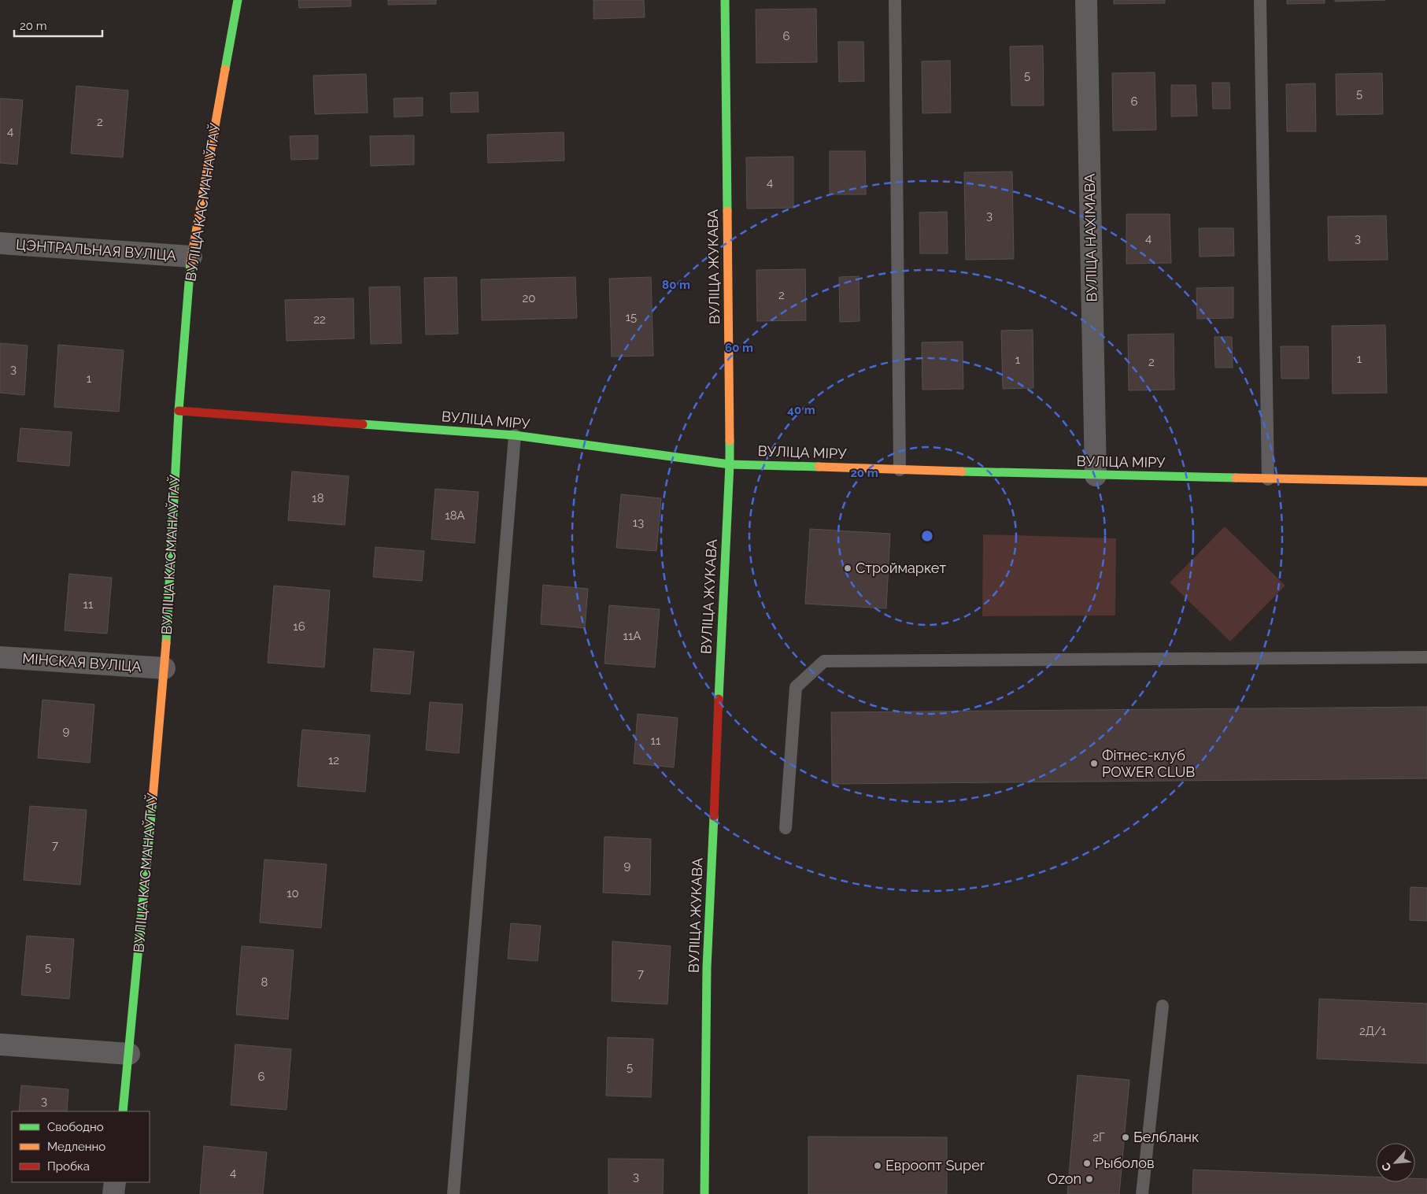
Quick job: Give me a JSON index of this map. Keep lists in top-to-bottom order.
{
  "streets": {
    "street": [
      "ВУЛІЦА КАСМАНАЎТАЎ",
      "ВУЛІЦА НАХІМАВА",
      "ЦЭНТРАЛЬНАЯ ВУЛІЦА",
      "ВУЛІЦА ЖУКАВА",
      "ВУЛІЦА МІРУ",
      "МІНСКАЯ ВУЛІЦА"
    ]
  },
  "crossings": [
    ["ВУЛІЦА КАСМАНАЎТАЎ", "ЦЭНТРАЛЬНАЯ ВУЛІЦА"],
    ["ВУЛІЦА КАСМАНАЎТАЎ", "ВУЛІЦА МІРУ"],
    ["ВУЛІЦА КАСМАНАЎТАЎ", "МІНСКАЯ ВУЛІЦА"],
    ["ВУЛІЦА НАХІМАВА", "ВУЛІЦА МІРУ"],
    ["ВУЛІЦА ЖУКАВА", "ВУЛІЦА МІРУ"]
  ],
  "places": [
    "Строймаркет",
    "Фітнес-клуб POWER CLUB",
    "Белбланк",
    "Рыболов",
    "Евроопт Super",
    "Ozon"
  ],
  "house_numbers": [
    "6",
    "5",
    "5",
    "6",
    "2",
    "4",
    "4",
    "3",
    "4",
    "3",
    "2",
    "20",
    "15",
    "22",
    "1",
    "1",
    "2",
    "3",
    "1",
    "18",
    "18А",
    "13",
    "11",
    "16",
    "11А",
    "9",
    "11",
    "12",
    "7",
    "9",
    "10",
    "5",
    "7",
    "8",
    "2Д/1",
    "5",
    "6",
    "3",
    "2Г",
    "4",
    "3"
  ],
  "legend": ["Свободно", "Медленно", "Пробка"],
  "scale_bar": "20 m",
  "north": "bottom left",
  "rings": [
    "80 m",
    "60 m",
    "40 m",
    "20 m"
  ]
}
